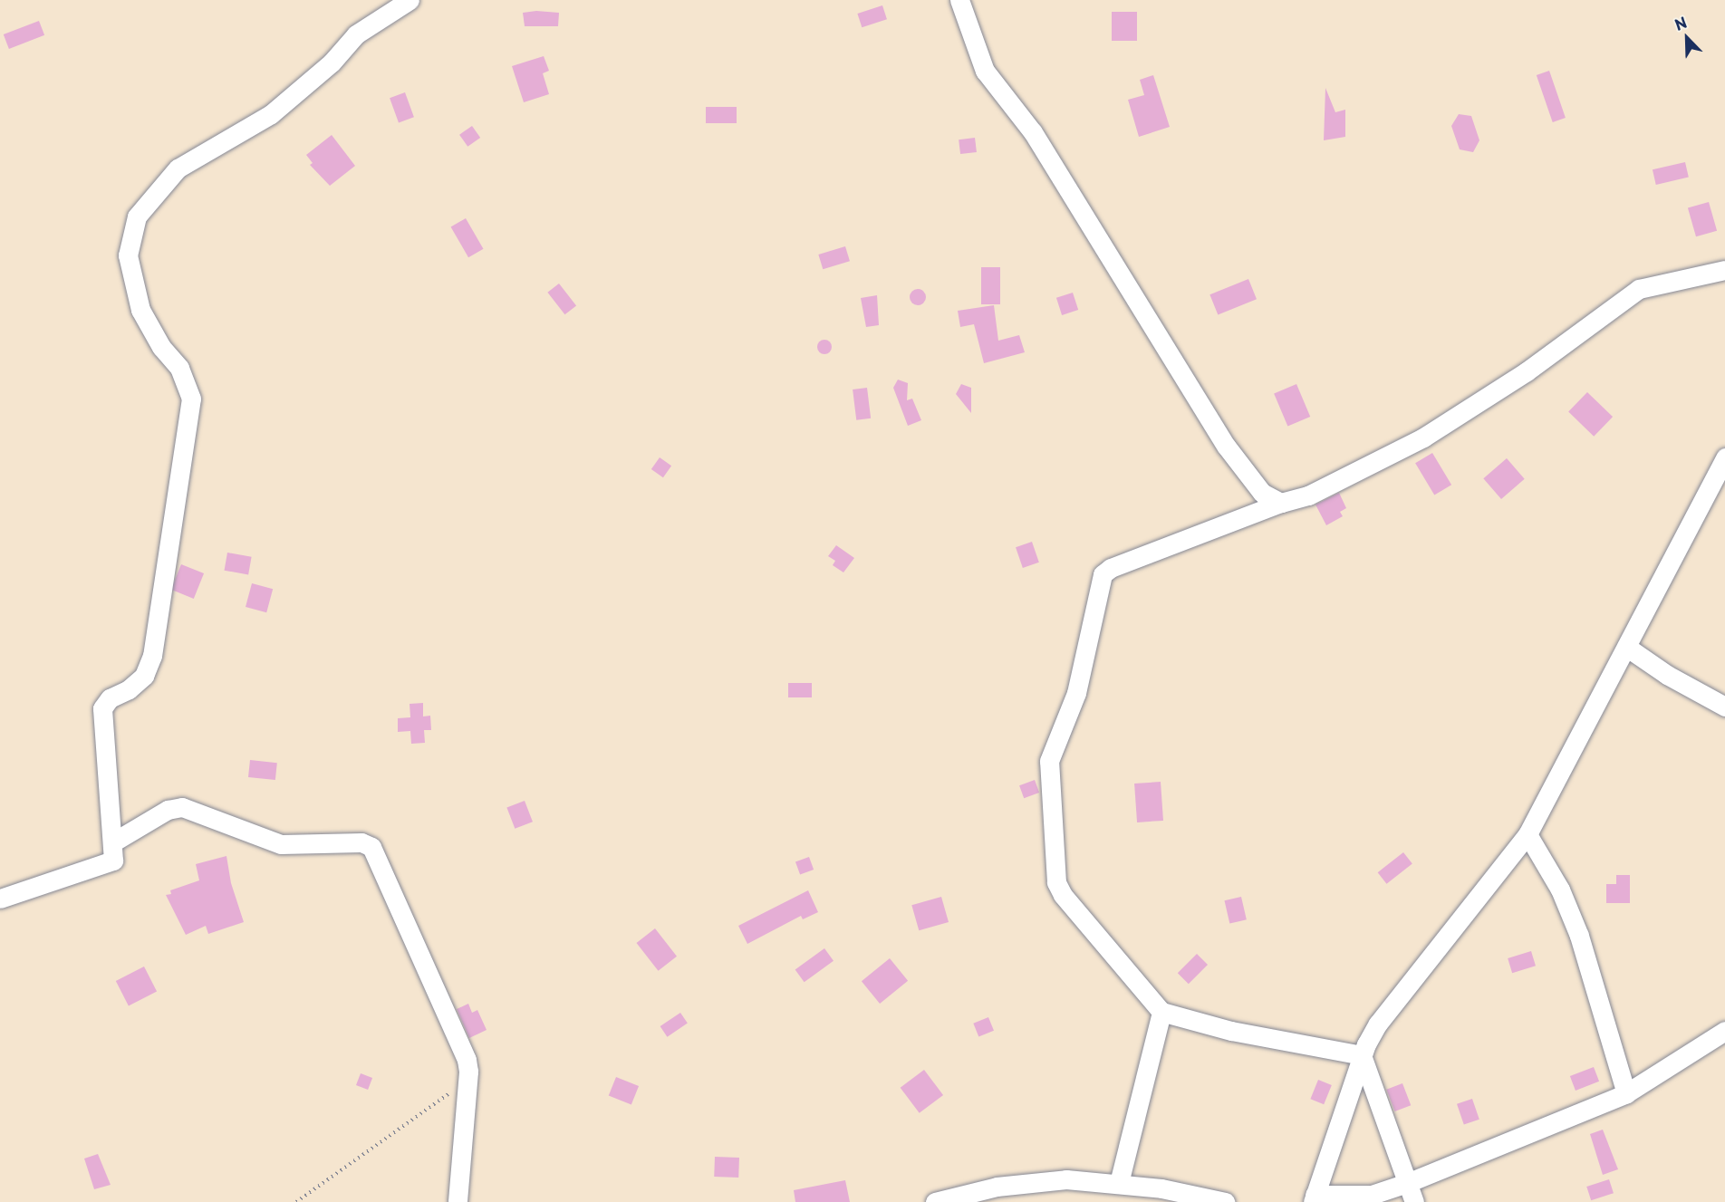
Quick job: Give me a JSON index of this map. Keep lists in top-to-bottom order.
{
  "north": "top left"
}
